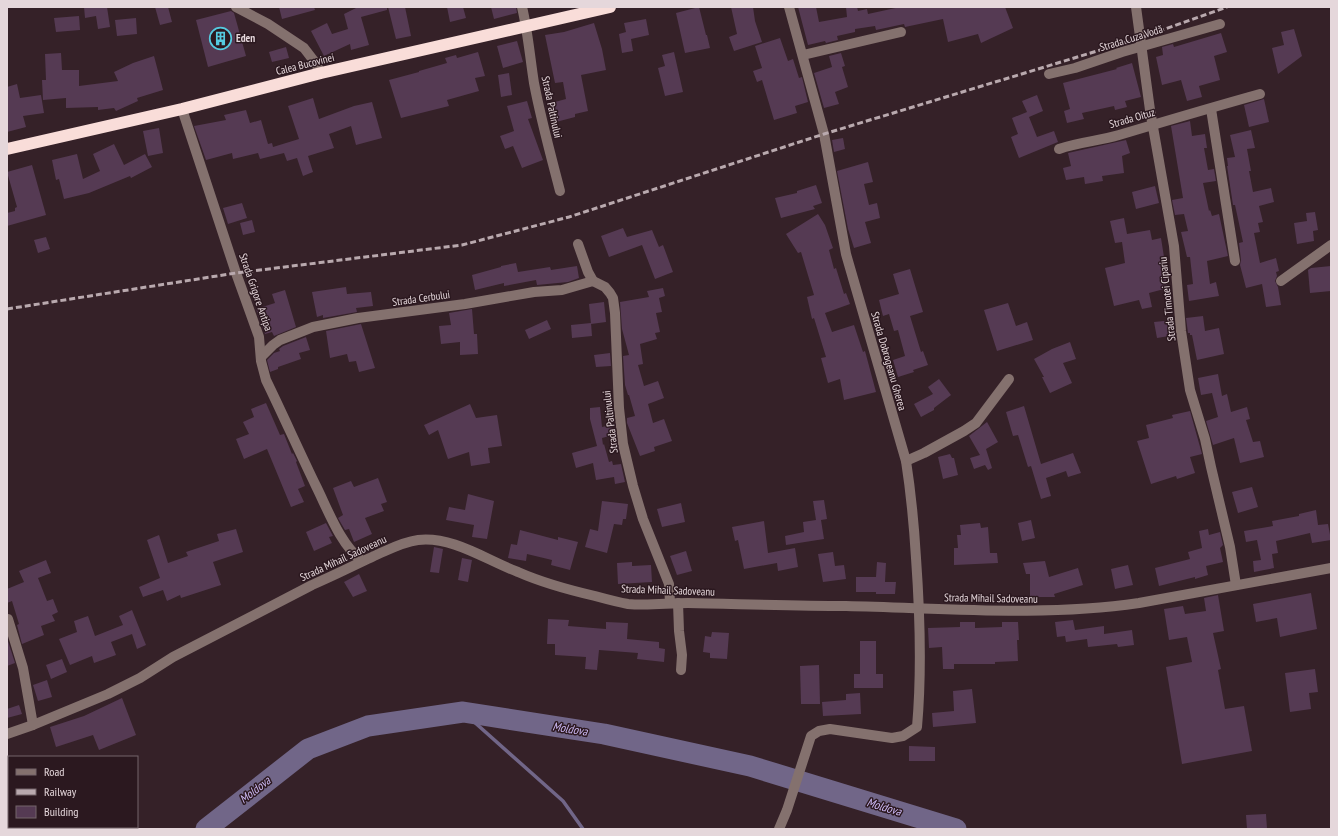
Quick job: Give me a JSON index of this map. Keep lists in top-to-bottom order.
{
  "streets": {
    "highway": ["Calea Bucovinei"],
    "street": [
      "Strada Cuza Vodă",
      "Strada Paltinului",
      "Strada Oituz",
      "Strada Grigore Antipa",
      "Strada Cerbului",
      "Strada Timotei Cipariu",
      "Strada Dobrogeanu Gherea",
      "Strada Mihail Sadoveanu"
    ]
  },
  "crossings": [
    ["Strada Cuza Vodă", "Strada Timotei Cipariu"],
    ["Calea Bucovinei", "Strada Paltinului"],
    ["Calea Bucovinei", "Strada Grigore Antipa"],
    ["Strada Paltinului", "Strada Cerbului"],
    ["Strada Paltinului", "Strada Mihail Sadoveanu"],
    ["Strada Oituz", "Strada Timotei Cipariu"],
    ["Strada Grigore Antipa", "Strada Cerbului"],
    ["Strada Grigore Antipa", "Strada Mihail Sadoveanu"],
    ["Strada Timotei Cipariu", "Strada Mihail Sadoveanu"],
    ["Strada Dobrogeanu Gherea", "Strada Mihail Sadoveanu"]
  ],
  "water": ["Moldova"],
  "places": {
    "building": ["Eden"]
  },
  "legend": ["Road", "Railway", "Building"]
}
